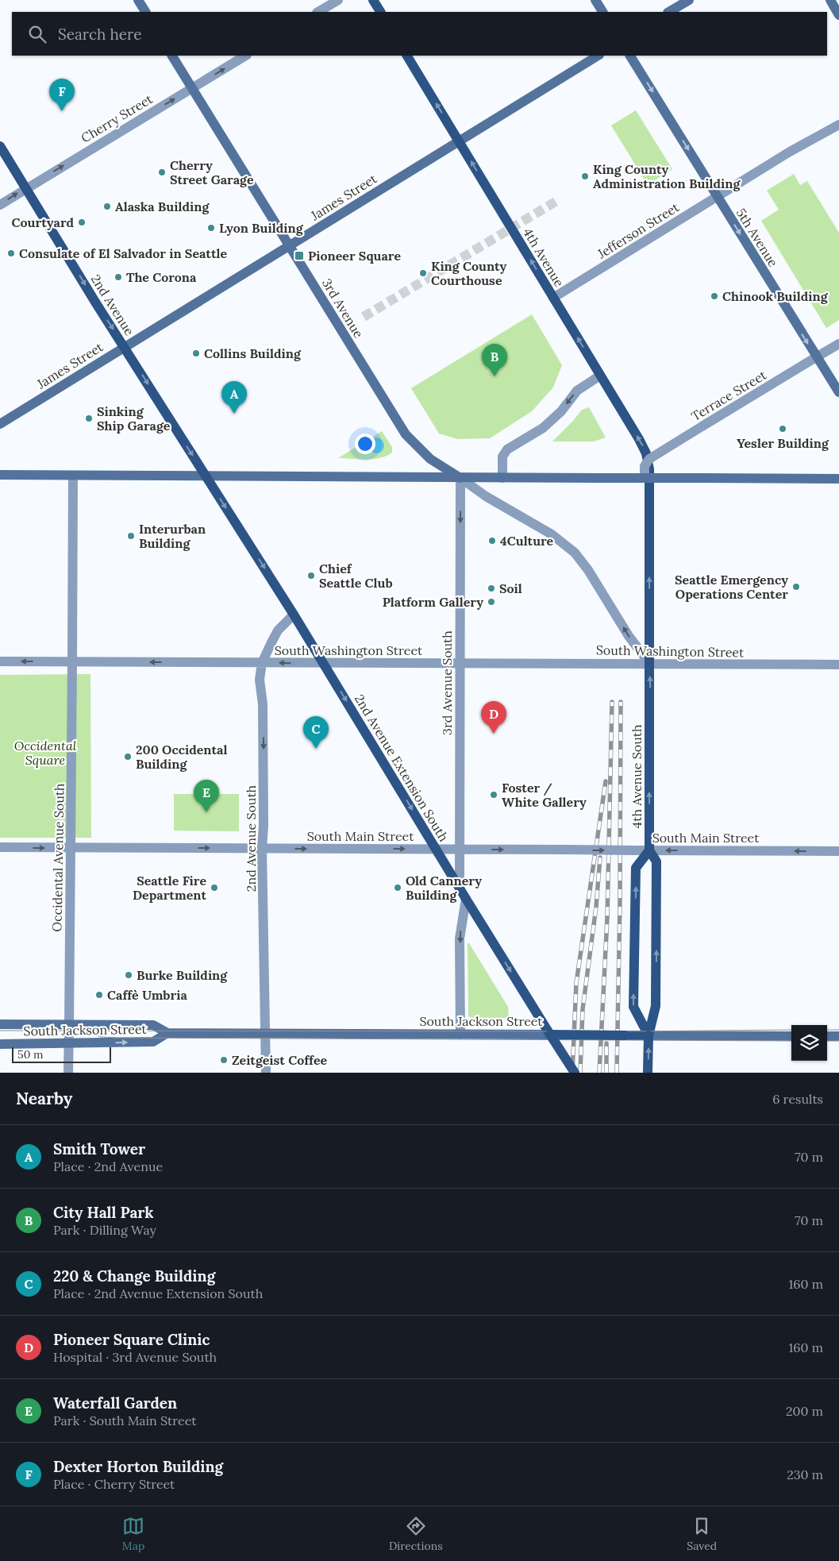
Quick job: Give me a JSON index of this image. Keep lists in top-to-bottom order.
{
  "streets": {
    "main road": [
      "James Street",
      "5th Avenue",
      "4th Avenue",
      "2nd Avenue",
      "3rd Avenue",
      "2nd Avenue Extension South",
      "4th Avenue South",
      "South Jackson Street"
    ],
    "street": [
      "Cherry Street",
      "Jefferson Street",
      "Terrace Street",
      "South Washington Street",
      "3rd Avenue South",
      "South Main Street",
      "2nd Avenue South",
      "Occidental Avenue South"
    ]
  },
  "crossings": [
    ["Cherry Street", "2nd Avenue"],
    ["Cherry Street", "3rd Avenue"],
    ["James Street", "4th Avenue"],
    ["James Street", "2nd Avenue"],
    ["James Street", "3rd Avenue"],
    ["Jefferson Street", "5th Avenue"],
    ["Jefferson Street", "4th Avenue"],
    ["5th Avenue", "Terrace Street"],
    ["4th Avenue", "Terrace Street"],
    ["4th Avenue", "4th Avenue South"],
    ["2nd Avenue", "2nd Avenue Extension South"],
    ["3rd Avenue", "3rd Avenue South"],
    ["Terrace Street", "4th Avenue South"],
    ["South Washington Street", "3rd Avenue South"],
    ["South Washington Street", "2nd Avenue Extension South"],
    ["South Washington Street", "4th Avenue South"],
    ["South Washington Street", "2nd Avenue South"],
    ["South Washington Street", "Occidental Avenue South"],
    ["3rd Avenue South", "2nd Avenue Extension South"],
    ["3rd Avenue South", "South Main Street"],
    ["2nd Avenue Extension South", "South Main Street"],
    ["2nd Avenue Extension South", "2nd Avenue South"],
    ["2nd Avenue Extension South", "South Jackson Street"],
    ["4th Avenue South", "South Main Street"],
    ["4th Avenue South", "South Jackson Street"],
    ["South Main Street", "2nd Avenue South"],
    ["South Main Street", "Occidental Avenue South"],
    ["2nd Avenue South", "South Jackson Street"],
    ["Occidental Avenue South", "South Jackson Street"]
  ],
  "one_way": [
    "Cherry Street",
    "5th Avenue",
    "4th Avenue",
    "2nd Avenue",
    "South Washington Street",
    "3rd Avenue South",
    "2nd Avenue Extension South",
    "2nd Avenue South"
  ],
  "parks": ["Occidental Square"],
  "places": {
    "other": [
      "Cherry Street Garage",
      "King County Administration Building",
      "Alaska Building",
      "Courtyard",
      "Lyon Building",
      "Consulate of El Salvador in Seattle",
      "King County Courthouse",
      "The Corona",
      "Chinook Building",
      "Collins Building",
      "Sinking Ship Garage",
      "Yesler Building",
      "Interurban Building",
      "4Culture",
      "Chief Seattle Club",
      "Seattle Emergency Operations Center",
      "Soil",
      "Platform Gallery",
      "200 Occidental Building",
      "Foster / White Gallery",
      "Seattle Fire Department",
      "Old Cannery Building",
      "Burke Building",
      "Caffè Umbria",
      "Zeitgeist Coffee"
    ],
    "transit": ["Pioneer Square"]
  },
  "scale_bar": "50 m",
  "page": {
    "search": "Search here",
    "pins": [
      "F",
      "B",
      "A",
      "D",
      "C",
      "E"
    ],
    "scale": "50 m",
    "heading": ["Nearby", "6 results"],
    "list": [
      {
        "mark": "A",
        "name": "Smith Tower",
        "note": "Place · 2nd Avenue",
        "value": "70 m"
      },
      {
        "mark": "B",
        "name": "City Hall Park",
        "note": "Park · Dilling Way",
        "value": "70 m"
      },
      {
        "mark": "C",
        "name": "220 & Change Building",
        "note": "Place · 2nd Avenue Extension South",
        "value": "160 m"
      },
      {
        "mark": "D",
        "name": "Pioneer Square Clinic",
        "note": "Hospital · 3rd Avenue South",
        "value": "160 m"
      },
      {
        "mark": "E",
        "name": "Waterfall Garden",
        "note": "Park · South Main Street",
        "value": "200 m"
      },
      {
        "mark": "F",
        "name": "Dexter Horton Building",
        "note": "Place · Cherry Street",
        "value": "230 m"
      }
    ],
    "nav": ["Map", "Directions", "Saved"]
  }
}
